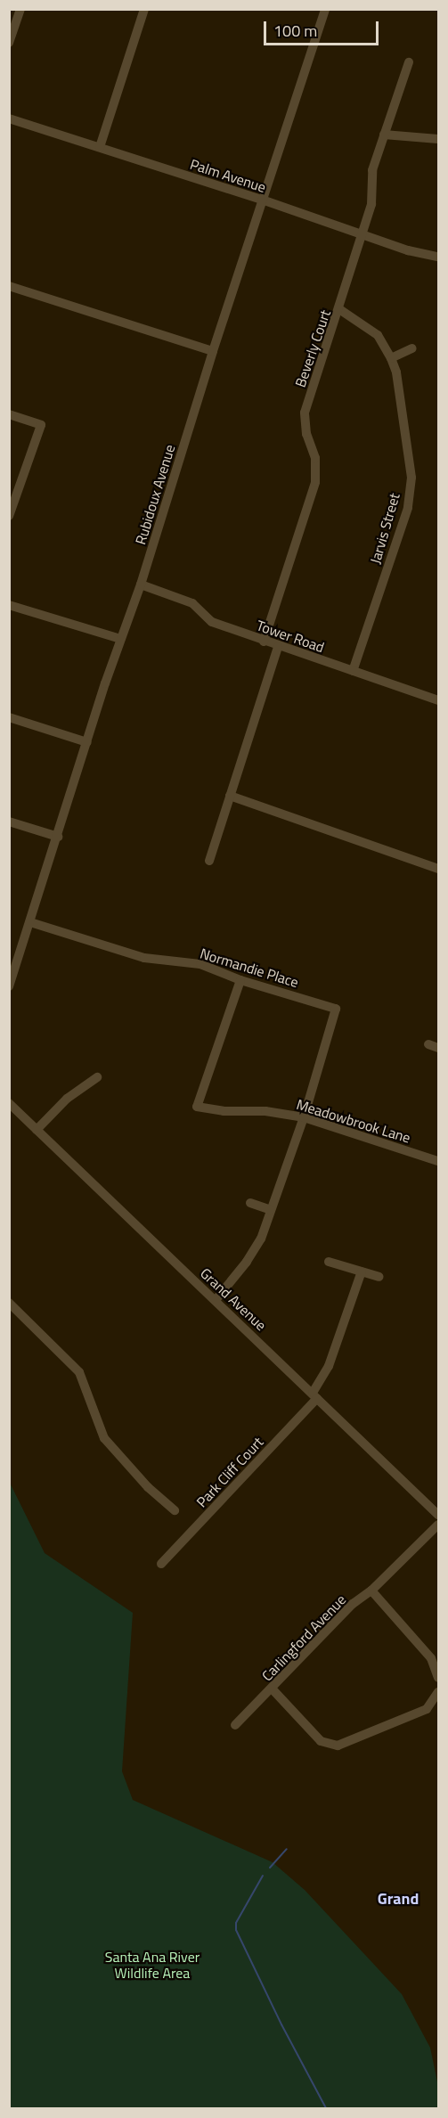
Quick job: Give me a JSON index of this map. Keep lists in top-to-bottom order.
{
  "streets": {
    "street": [
      "Palm Avenue",
      "Beverly Court",
      "Rubidoux Avenue",
      "Jarvis Street",
      "Tower Road",
      "Normandie Place",
      "Meadowbrook Lane",
      "Grand Avenue",
      "Park Cliff Court",
      "Carlingford Avenue"
    ]
  },
  "crossings": [
    ["Palm Avenue", "Beverly Court"],
    ["Palm Avenue", "Rubidoux Avenue"],
    ["Beverly Court", "Jarvis Street"],
    ["Beverly Court", "Tower Road"],
    ["Rubidoux Avenue", "Tower Road"],
    ["Rubidoux Avenue", "Normandie Place"],
    ["Jarvis Street", "Tower Road"],
    ["Normandie Place", "Meadowbrook Lane"],
    ["Grand Avenue", "Park Cliff Court"]
  ],
  "districts": ["Grand"],
  "parks": ["Santa Ana River Wildlife Area"],
  "scale_bar": "100 m"
}
